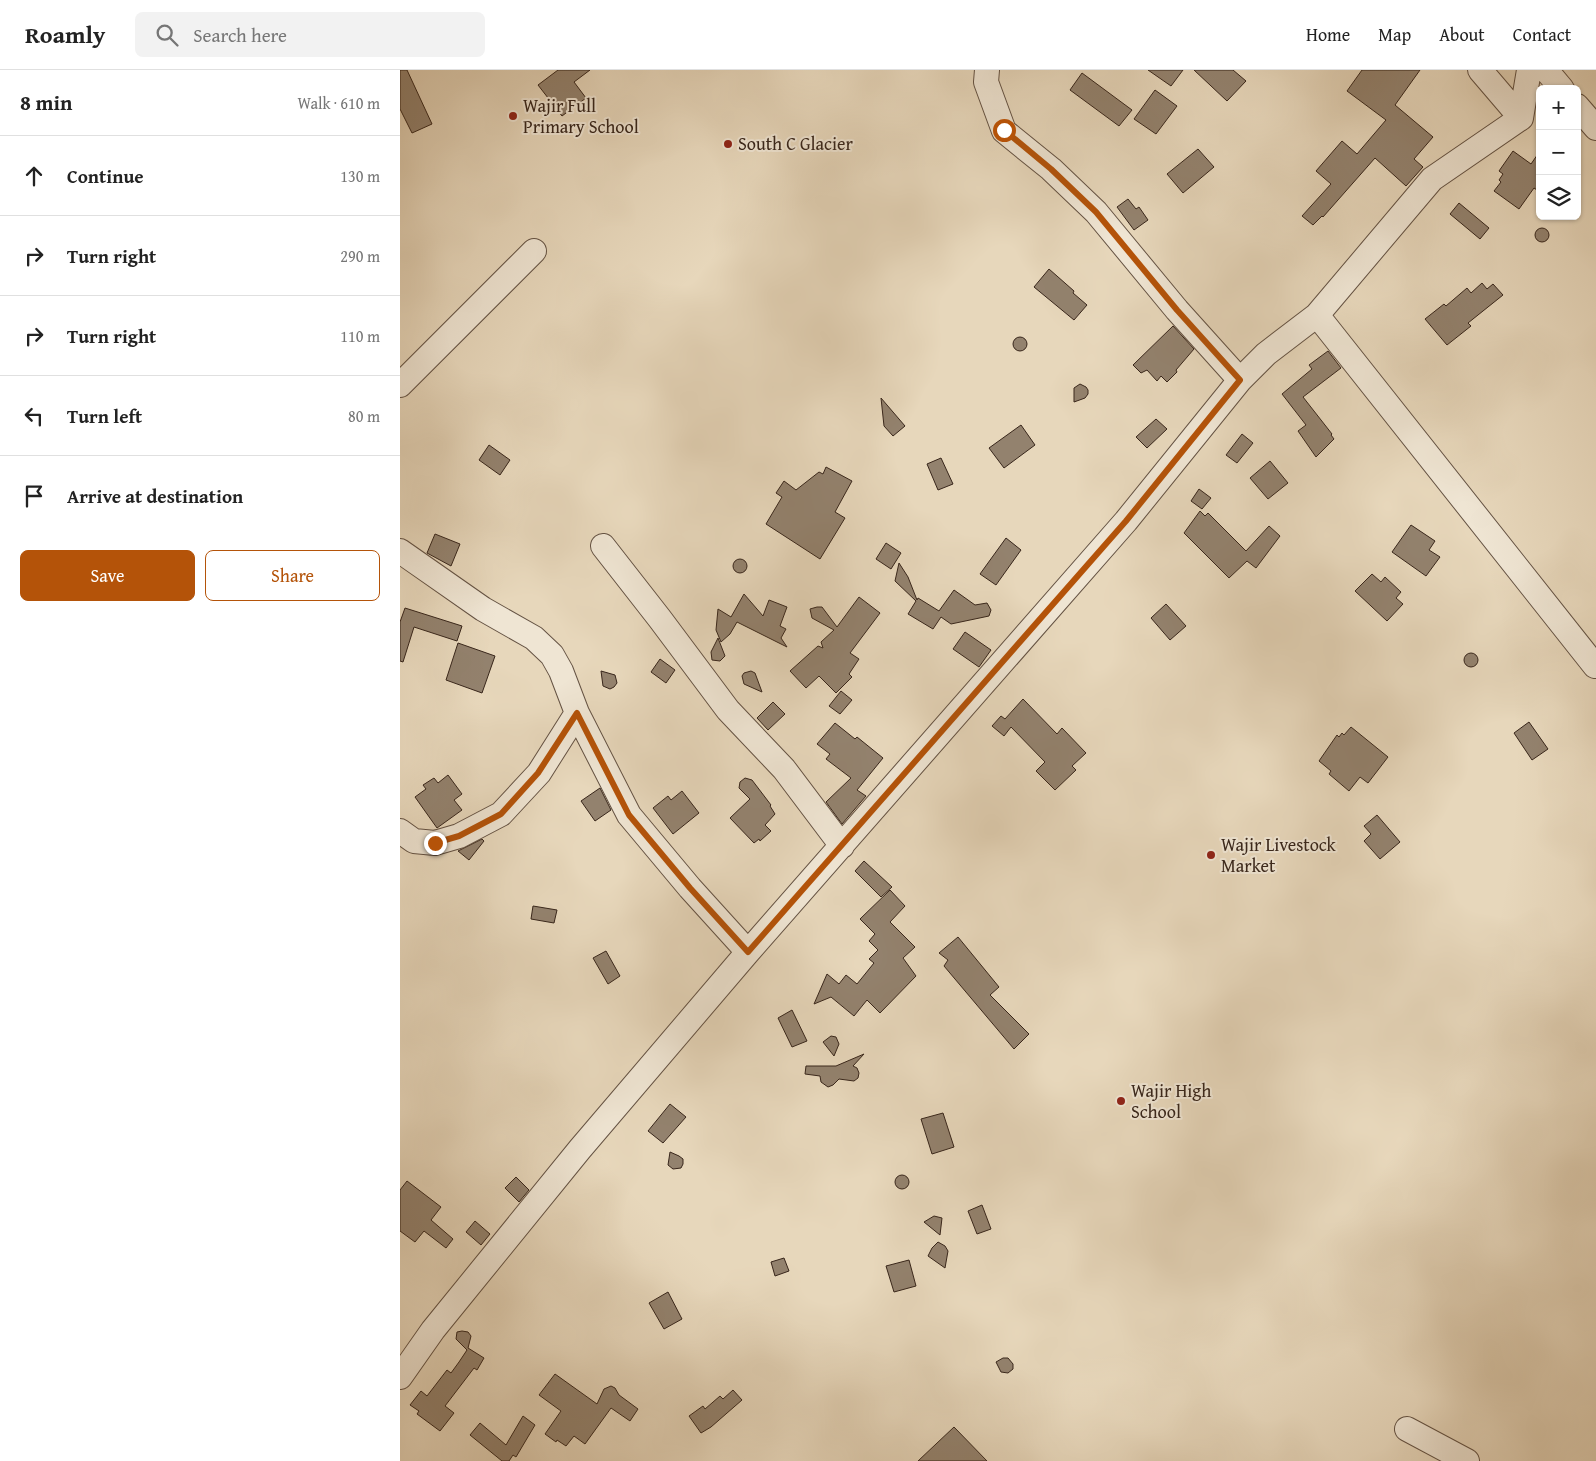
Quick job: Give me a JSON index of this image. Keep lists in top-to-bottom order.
{
  "places": [
    "Wajir Full Primary School",
    "South C Glacier",
    "Wajir Livestock Market",
    "Wajir High School"
  ],
  "page": {
    "header": "Roamly",
    "search": "Search here",
    "nav": [
      "Home",
      "Map",
      "About",
      "Contact"
    ],
    "heading": ["8 min", "Walk · 610 m"],
    "map_buttons": ["+", "−"],
    "list": [
      ["Continue", "130 m"],
      ["Turn right", "290 m"],
      ["Turn right", "110 m"],
      ["Turn left", "80 m"],
      "Arrive at destination"
    ],
    "buttons": ["Save", "Share"]
  }
}
